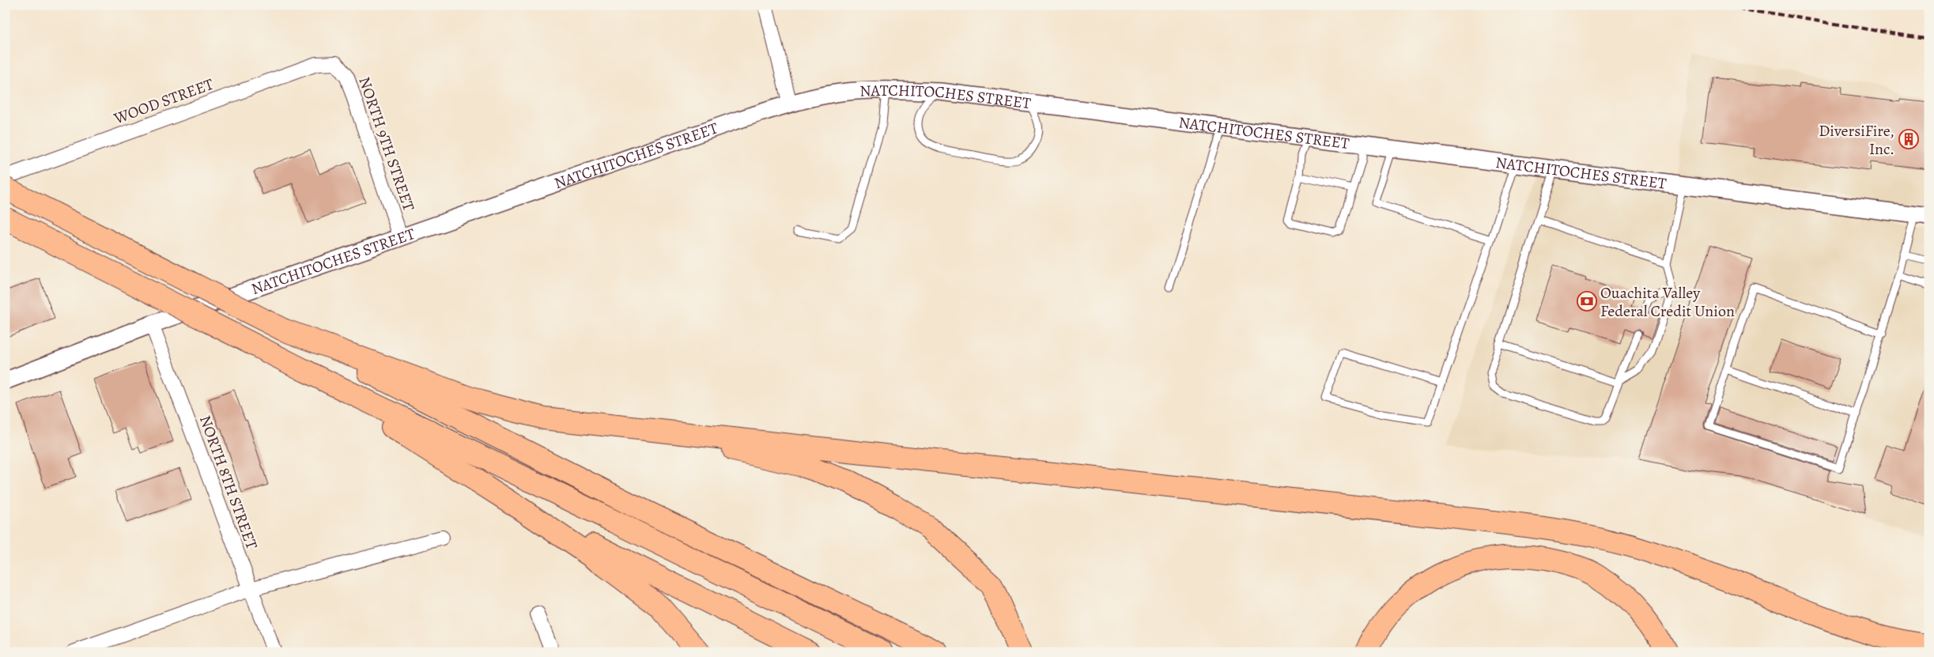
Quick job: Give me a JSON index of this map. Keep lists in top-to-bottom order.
{
  "streets": {
    "street": [
      "NATCHITOCHES STREET",
      "WOOD STREET",
      "NORTH 9TH STREET",
      "NORTH 8TH STREET"
    ]
  },
  "crossings": [
    ["NATCHITOCHES STREET", "NORTH 9TH STREET"],
    ["NATCHITOCHES STREET", "NORTH 8TH STREET"],
    ["WOOD STREET", "NORTH 9TH STREET"]
  ],
  "places": {
    "building": ["DiversiFire, Inc."],
    "bank": ["Ouachita Valley Federal Credit Union"]
  }
}
